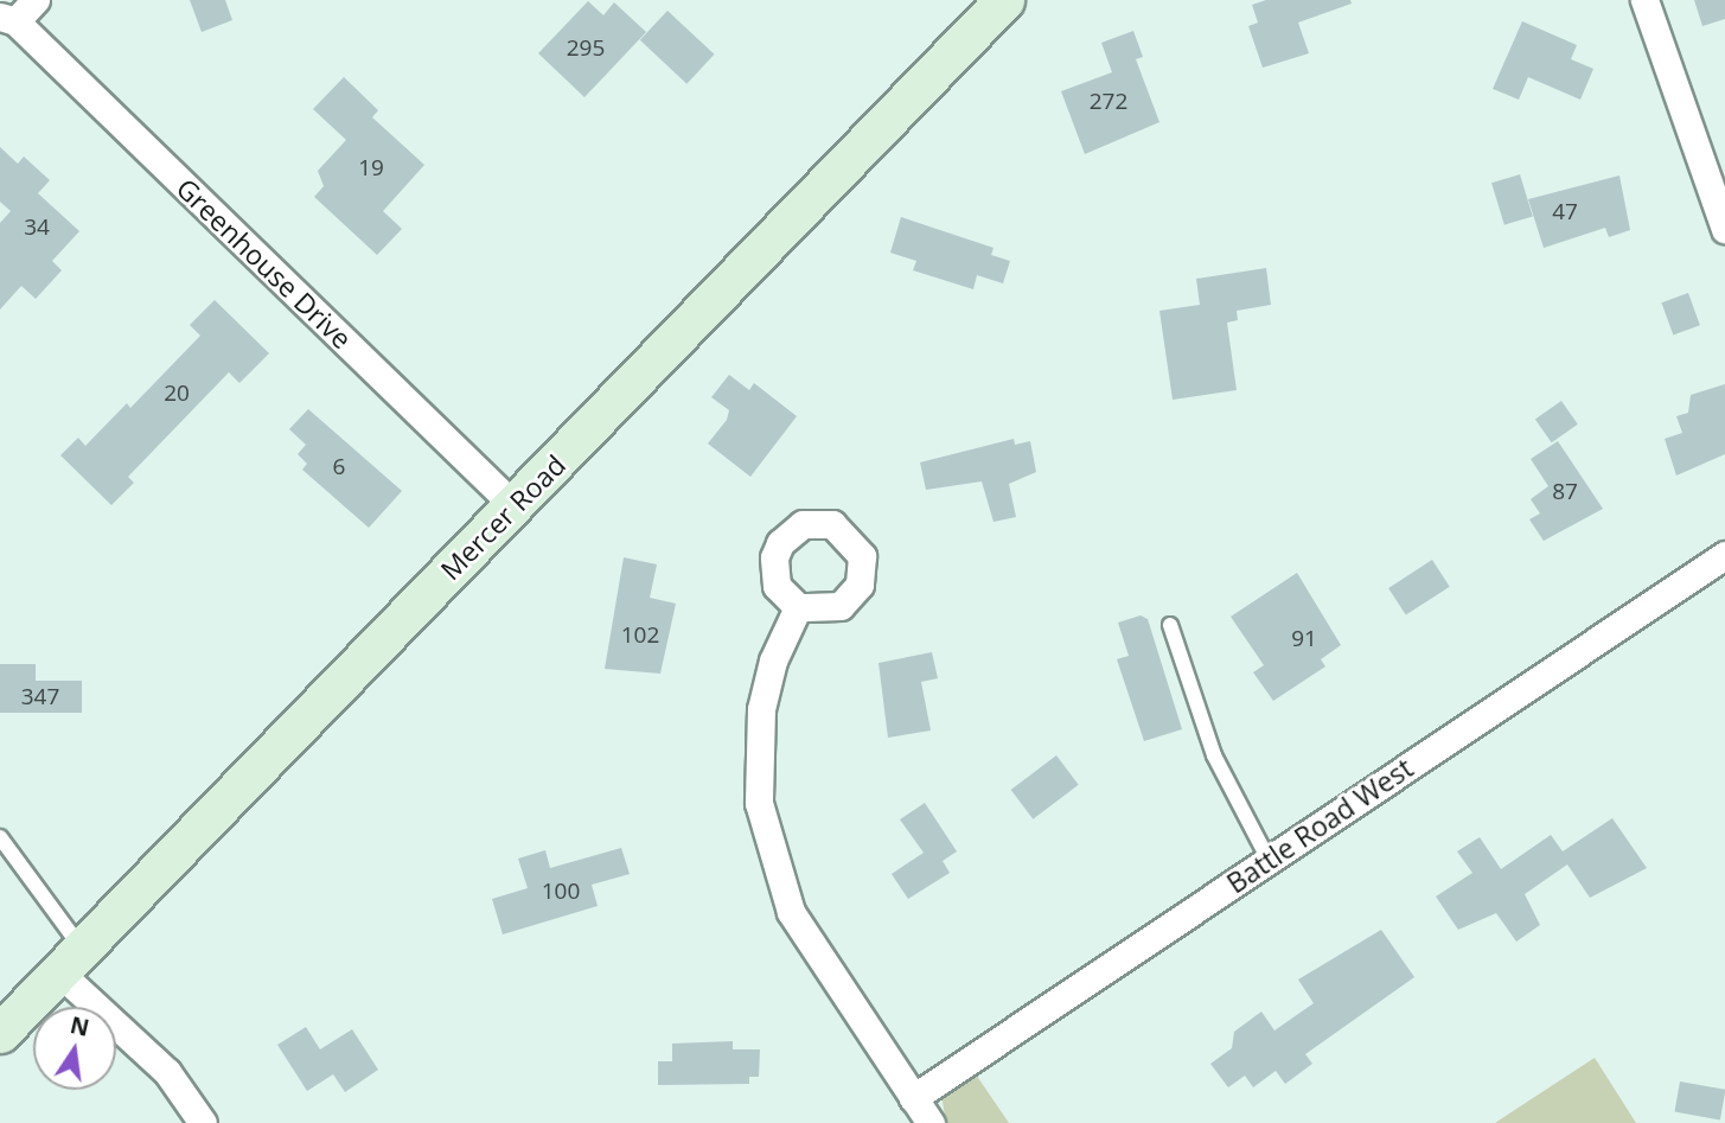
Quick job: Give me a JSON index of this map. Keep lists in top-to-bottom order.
{
  "streets": {
    "main road": ["Mercer Road"],
    "street": ["Greenhouse Drive", "Battle Road West"]
  },
  "crossings": [
    ["Greenhouse Drive", "Mercer Road"]
  ],
  "house_numbers": [
    "295",
    "272",
    "19",
    "47",
    "34",
    "20",
    "6",
    "87",
    "102",
    "91",
    "347",
    "100"
  ],
  "north": "top"
}
